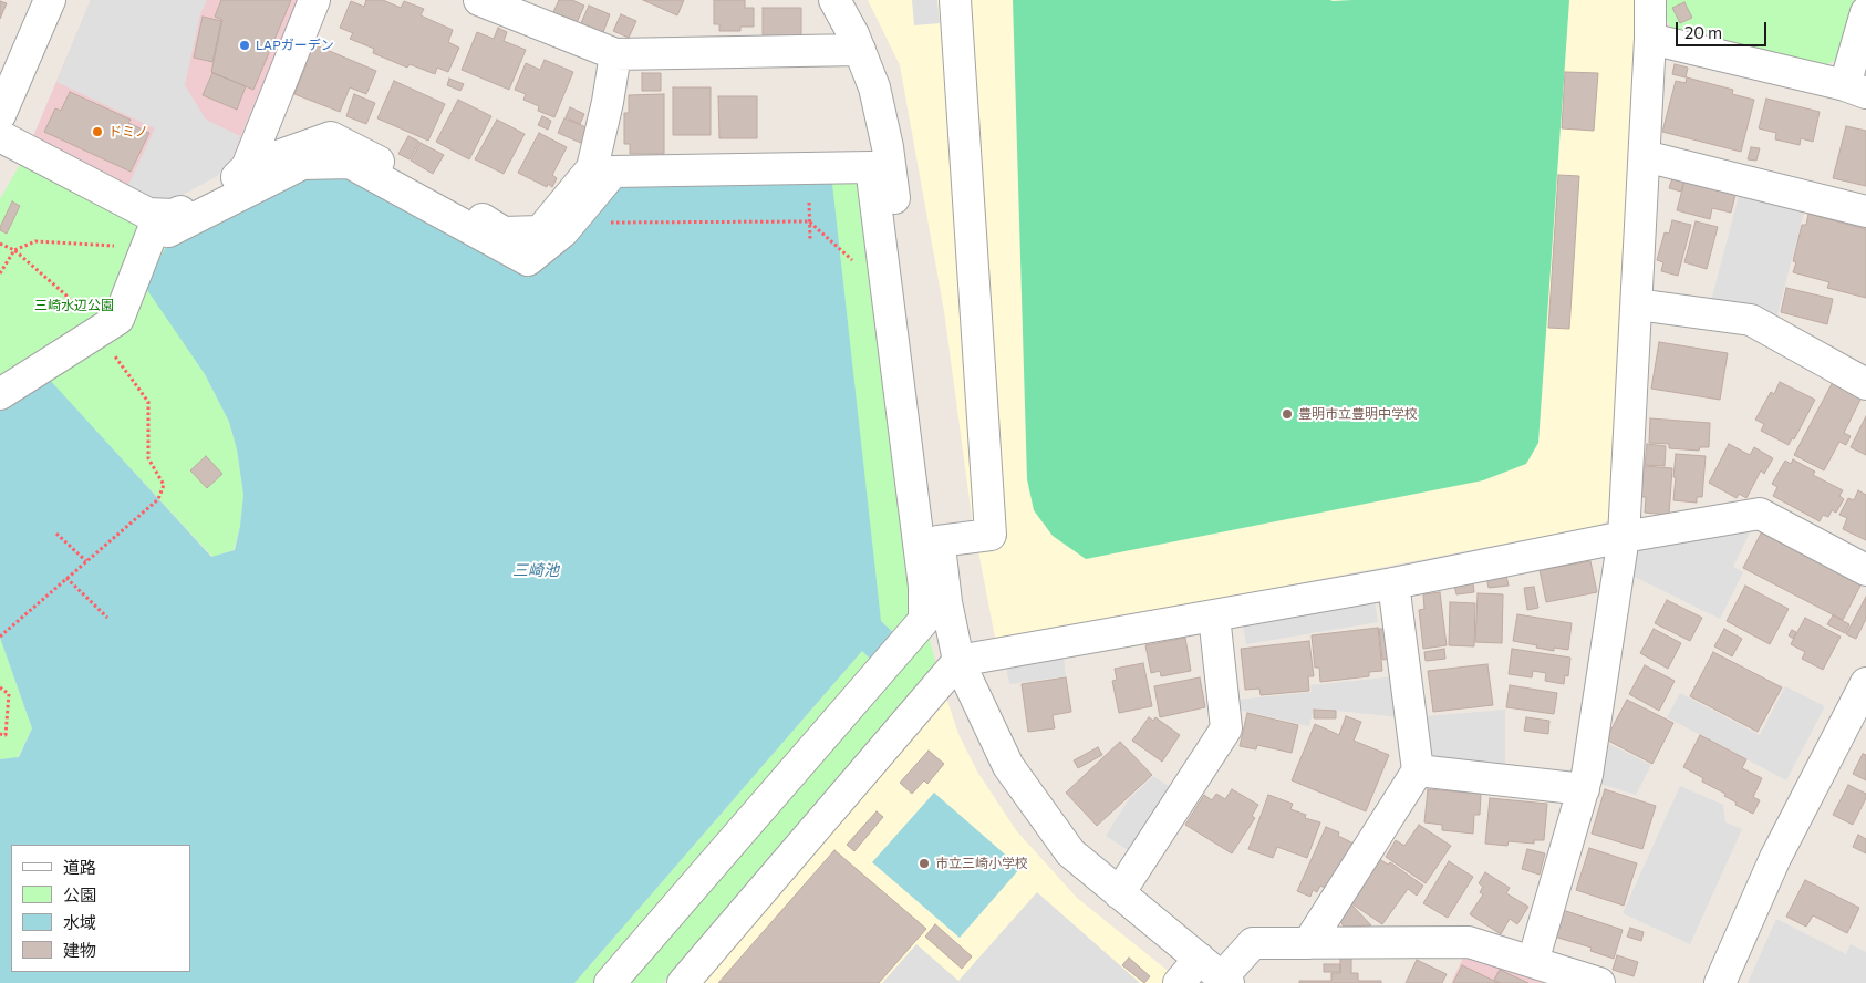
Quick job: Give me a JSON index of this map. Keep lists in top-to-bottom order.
{
  "water": ["三崎池"],
  "parks": ["三崎水辺公園"],
  "places": [
    "LAPガーデン",
    "ドミノ",
    "豊明市立豊明中学校",
    "市立三崎小学校"
  ],
  "legend": [
    "道路",
    "公園",
    "水域",
    "建物"
  ],
  "scale_bar": "20 m"
}
